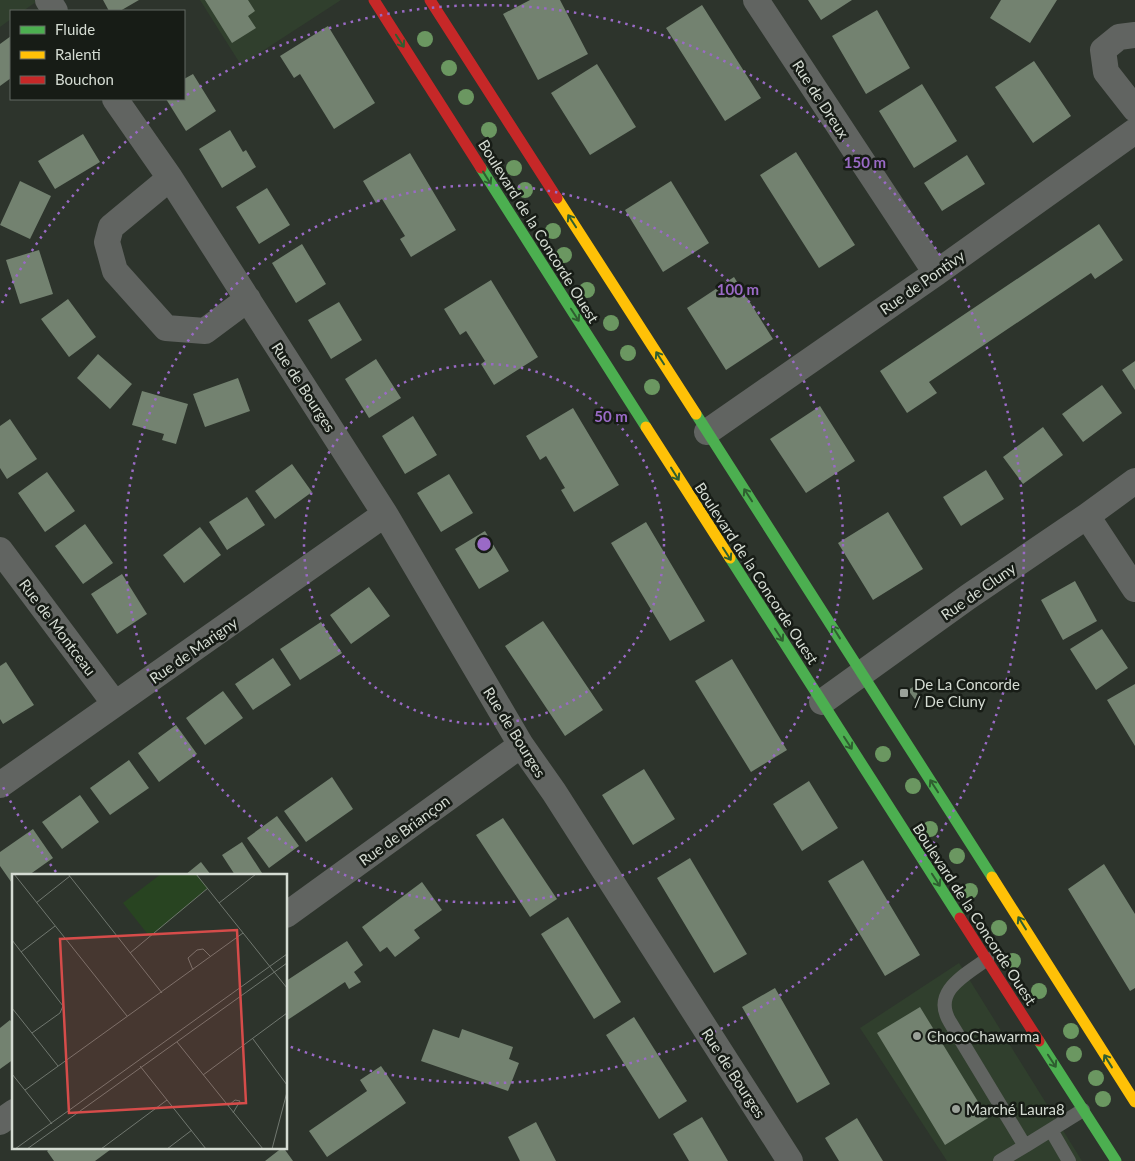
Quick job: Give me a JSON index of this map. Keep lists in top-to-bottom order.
{
  "streets": {
    "street": [
      "Rue de Dreux",
      "Boulevard de la Concorde Ouest",
      "Rue de Pontivy",
      "Rue de Bourges",
      "Rue de Cluny",
      "Rue de Montceau",
      "Rue de Marigny",
      "Rue de Briançon"
    ]
  },
  "crossings": [
    ["Rue de Dreux", "Rue de Pontivy"],
    ["Boulevard de la Concorde Ouest", "Rue de Cluny"],
    ["Rue de Bourges", "Rue de Marigny"],
    ["Rue de Bourges", "Rue de Briançon"],
    ["Rue de Montceau", "Rue de Marigny"]
  ],
  "places": {
    "transit": ["De La Concorde / De Cluny"],
    "other": ["ChocoChawarma", "Marché Laura8"]
  },
  "legend": ["Fluide", "Ralenti", "Bouchon"],
  "rings": ["150 m", "100 m", "50 m"]
}
